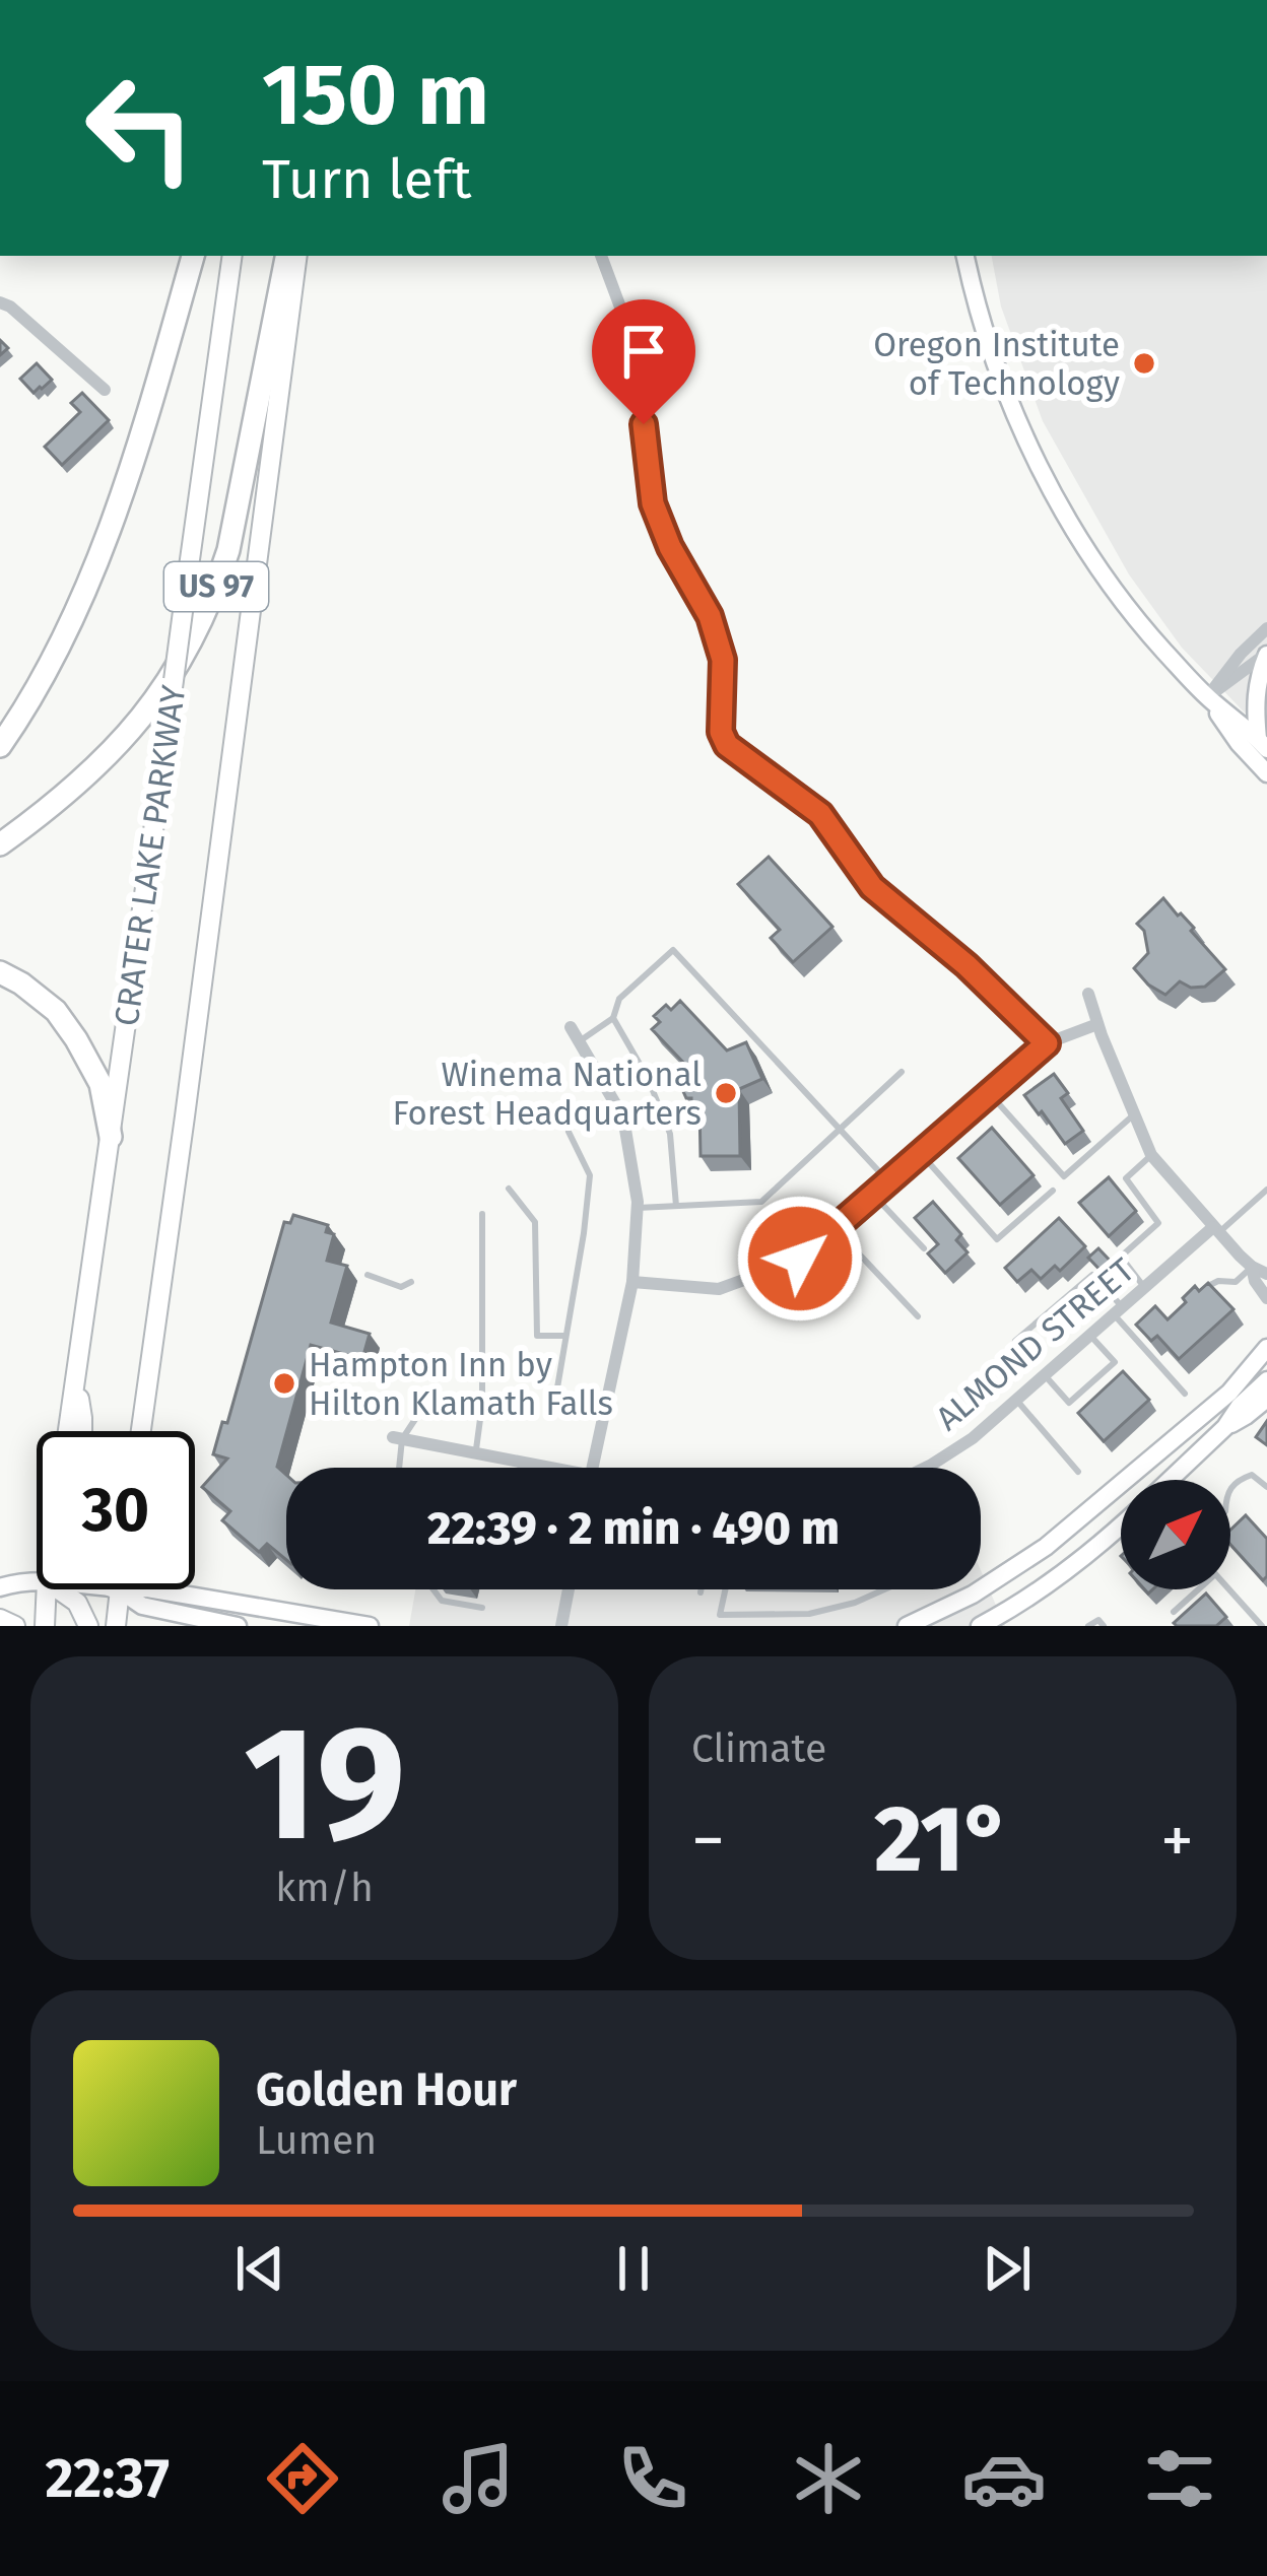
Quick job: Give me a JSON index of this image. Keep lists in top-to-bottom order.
{
  "streets": {
    "highway": ["US 97"],
    "main road": ["CRATER LAKE PARKWAY"],
    "street": ["ALMOND STREET"]
  },
  "places": ["Oregon Institute of Technology", "Winema National Forest Headquarters", "Hampton Inn by Hilton Klamath Falls"],
  "north": "top right",
  "page": {
    "turn": ["150 m", "Turn left"],
    "limit": "30",
    "trip": "22:39 · 2 min · 490 m",
    "tile": [
      ["19", "km/h"],
      "Climate"
    ],
    "heat": ["−", "21°", "+"],
    "song": ["Golden Hour", "Lumen"],
    "tabs": "22:37"
  }
}
